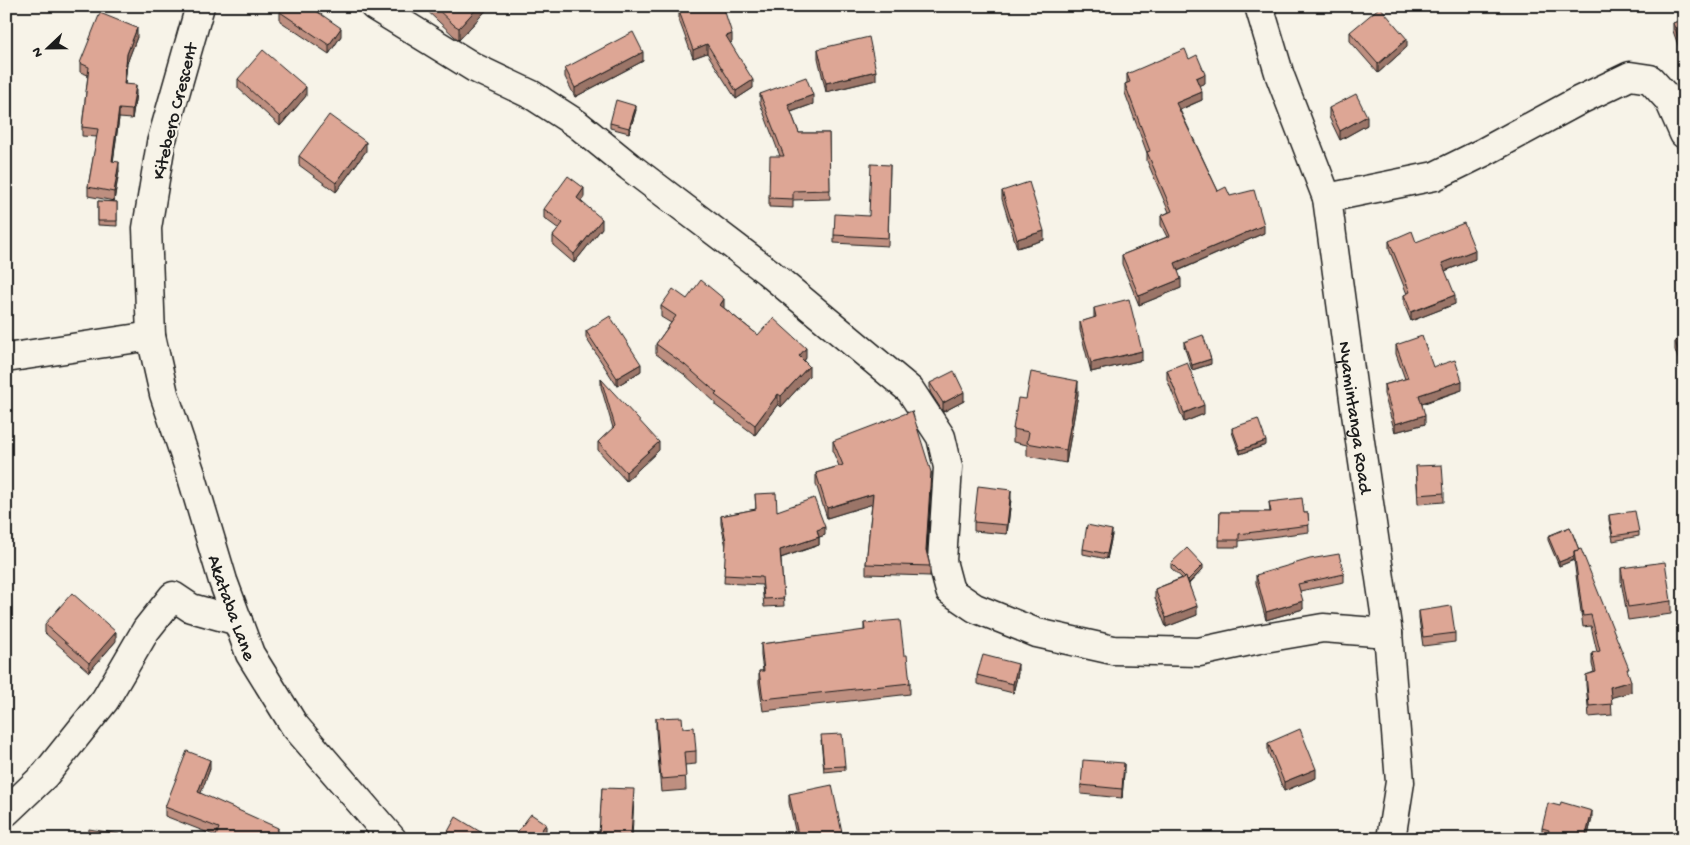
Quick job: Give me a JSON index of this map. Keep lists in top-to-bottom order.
{
  "streets": {
    "street": ["Kitebero Crescent", "Nyamintanga Road", "Akataba Lane"]
  },
  "crossings": [
    ["Kitebero Crescent", "Akataba Lane"]
  ],
  "north": "left"
}
